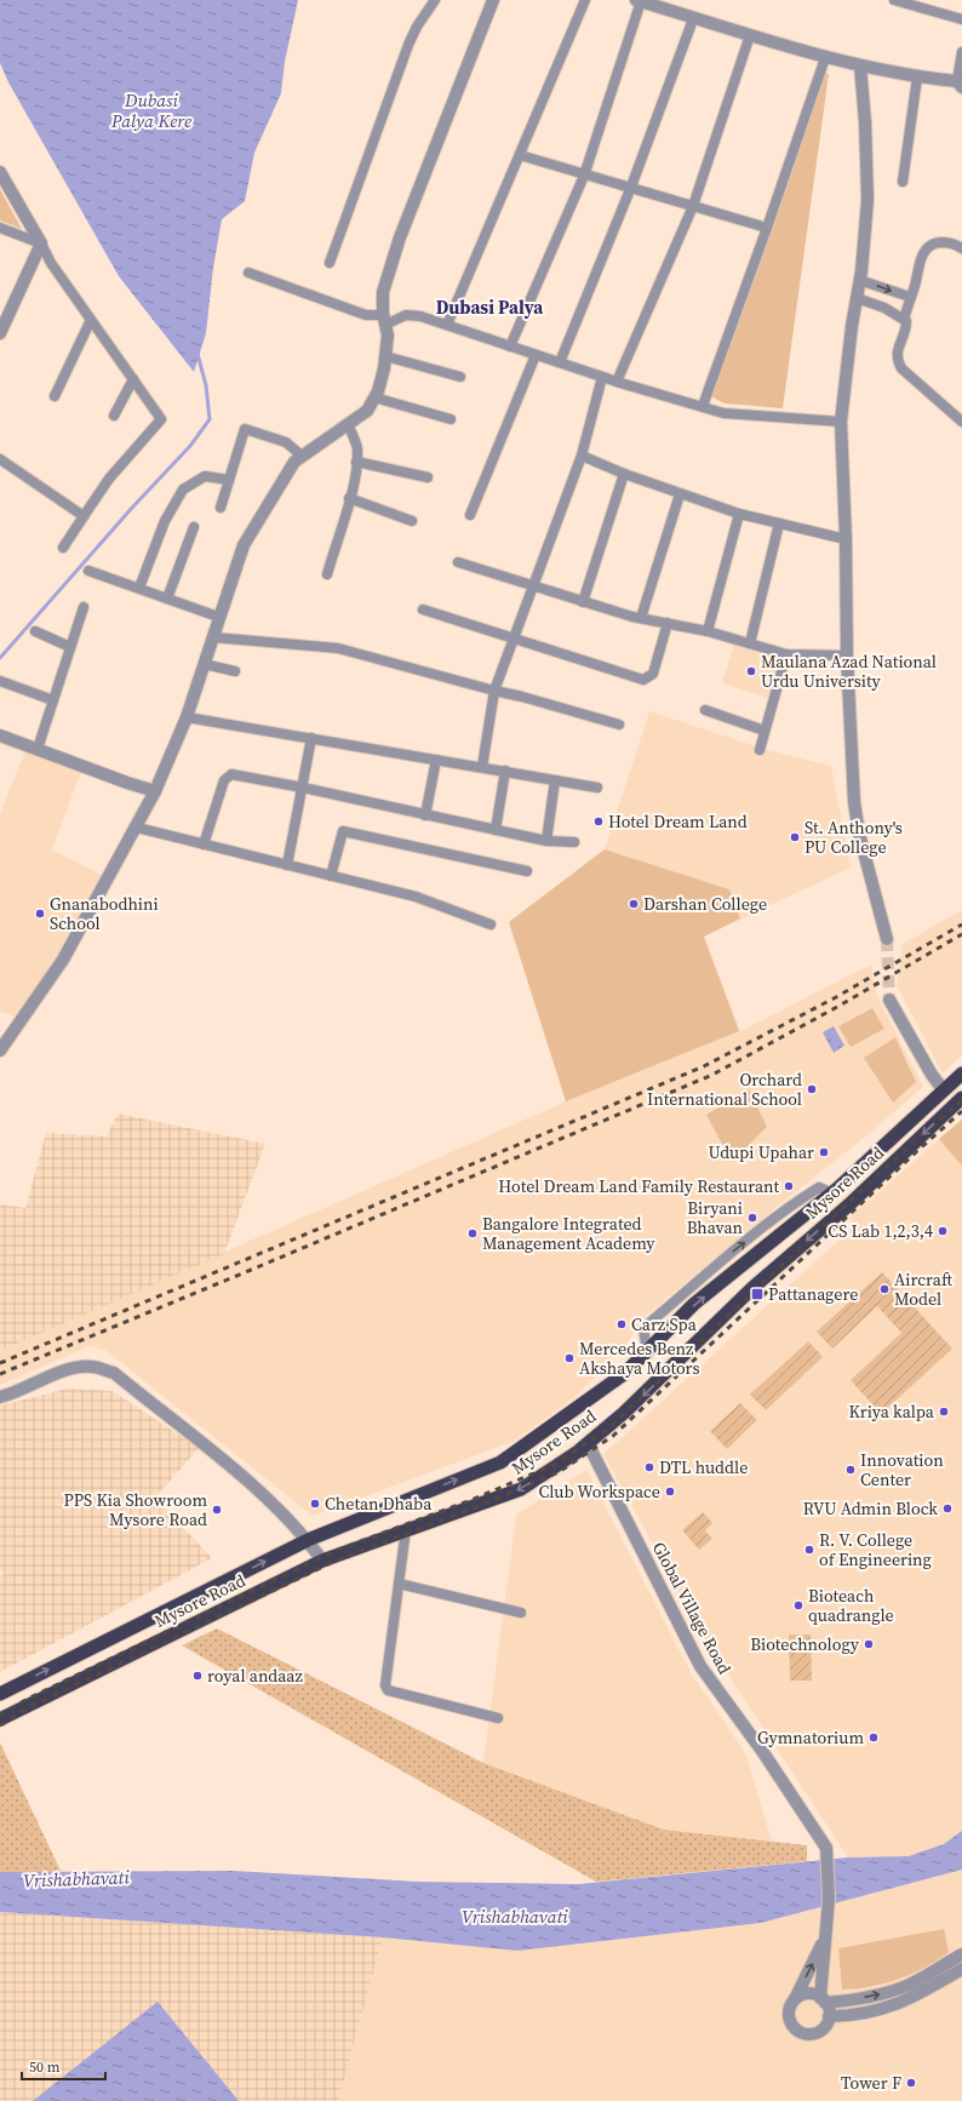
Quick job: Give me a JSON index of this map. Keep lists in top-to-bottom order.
{
  "streets": {
    "highway": ["Mysore Road"],
    "street": ["Global Village Road"]
  },
  "crossings": [
    ["Mysore Road", "Global Village Road"]
  ],
  "districts": ["Dubasi Palya"],
  "water": ["Dubasi Palya Kere", "Vrishabhavati"],
  "places": {
    "other": [
      "Maulana Azad National Urdu University",
      "Hotel Dream Land",
      "St. Anthony's PU College",
      "Darshan College",
      "Gnanabodhini School",
      "Orchard International School",
      "Udupi Upahar",
      "Hotel Dream Land Family Restaurant",
      "Biryani Bhavan",
      "CS Lab 1,2,3,4",
      "Bangalore Integrated Management Academy",
      "Aircraft Model",
      "Carz Spa",
      "Mercedes Benz Akshaya Motors",
      "Kriya kalpa",
      "DTL huddle",
      "Innovation Center",
      "Club Workspace",
      "Chetan Dhaba",
      "RVU Admin Block",
      "PPS Kia Showroom Mysore Road",
      "R. V. College of Engineering",
      "Bioteach quadrangle",
      "Biotechnology",
      "royal andaaz",
      "Gymnatorium",
      "Tower F"
    ],
    "transit": ["Pattanagere"]
  },
  "scale_bar": "50 m"
}
